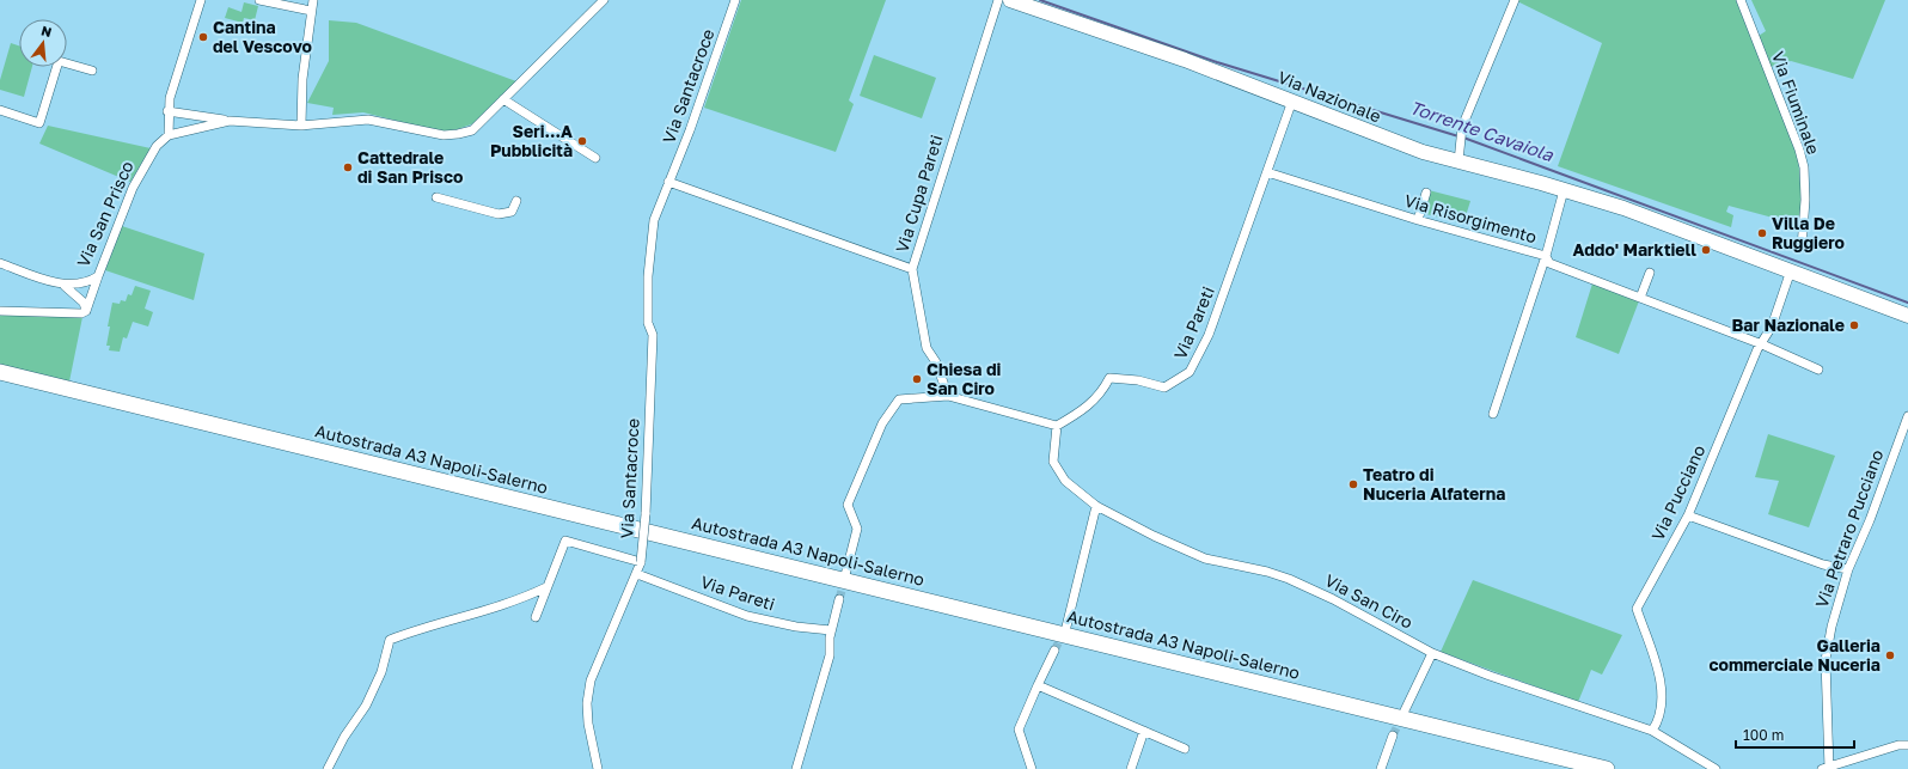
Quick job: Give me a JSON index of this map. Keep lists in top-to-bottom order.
{
  "streets": {
    "highway": ["Autostrada A3 Napoli-Salerno"],
    "main road": ["Via Nazionale"],
    "street": [
      "Via Santacroce",
      "Via Fiuminale",
      "Via Cupa Pareti",
      "Via San Prisco",
      "Via Risorgimento",
      "Via Pareti",
      "Via Pucciano",
      "Via Petraro Pucciano",
      "Via San Ciro"
    ]
  },
  "crossings": [
    ["Via Santacroce", "Via Pareti"],
    ["Via Nazionale", "Via Pareti"],
    ["Via Nazionale", "Via Pucciano"],
    ["Via Risorgimento", "Via Pareti"],
    ["Via Risorgimento", "Via Pucciano"],
    ["Via Pareti", "Via San Ciro"],
    ["Via Pucciano", "Via San Ciro"]
  ],
  "water": ["Torrente Cavaiola"],
  "places": [
    "Cantina del Vescovo",
    "Seri...A Pubblicità",
    "Cattedrale di San Prisco",
    "Villa De Ruggiero",
    "Addo' Marktiell",
    "Bar Nazionale",
    "Chiesa di San Ciro",
    "Teatro di Nuceria Alfaterna",
    "Galleria commerciale Nuceria"
  ],
  "scale_bar": "100 m",
  "north": "top"
}
